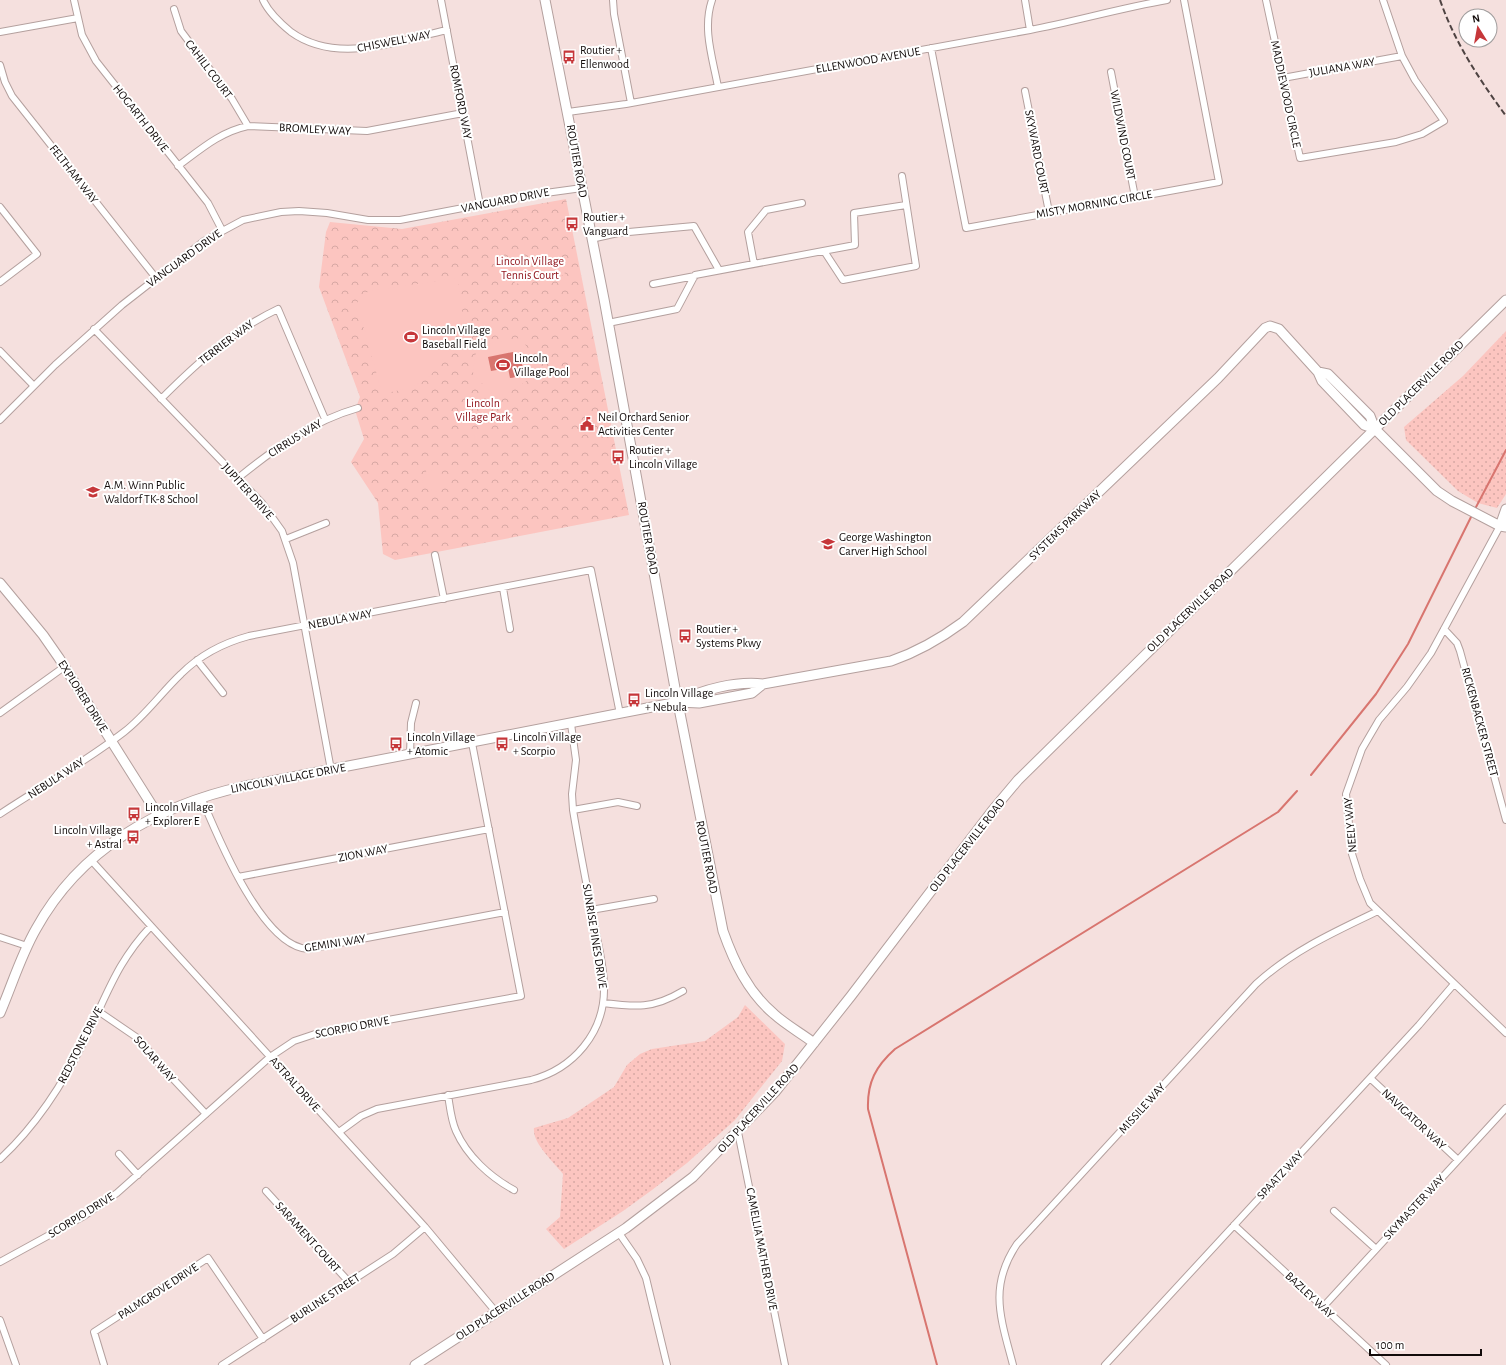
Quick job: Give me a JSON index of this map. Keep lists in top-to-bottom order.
{
  "streets": {
    "street": [
      "CHISWELL WAY",
      "ELLENWOOD AVENUE",
      "JULIANA WAY",
      "CAHILL COURT",
      "MADDIEWOOD CIRCLE",
      "ROMFORD WAY",
      "HOGARTH DRIVE",
      "BROMLEY WAY",
      "WILDWIND COURT",
      "SKYWARD COURT",
      "ROUTIER ROAD",
      "FELTHAM WAY",
      "VANGUARD DRIVE",
      "MISTY MORNING CIRCLE",
      "TERRIER WAY",
      "OLD PLACERVILLE ROAD",
      "CIRRUS WAY",
      "JUPITER DRIVE",
      "SYSTEMS PARKWAY",
      "NEBULA WAY",
      "EXPLORER DRIVE",
      "RICKENBACKER STREET",
      "LINCOLN VILLAGE DRIVE",
      "NEELY WAY",
      "ZION WAY",
      "SUNRISE PINES DRIVE",
      "GEMINI WAY",
      "SCORPIO DRIVE",
      "REDSTONE DRIVE",
      "SOLAR WAY",
      "ASTRAL DRIVE",
      "MISSILE WAY",
      "NAVIGATOR WAY",
      "SPAATZ WAY",
      "SKYMASTER WAY",
      "SARAMENT COURT",
      "CAMELLIA MATHER DRIVE",
      "PALMGROVE DRIVE",
      "BAZLEY WAY",
      "BURLINE STREET"
    ]
  },
  "crossings": [
    ["CHISWELL WAY", "ROMFORD WAY"],
    ["ELLENWOOD AVENUE", "ROUTIER ROAD"],
    ["ELLENWOOD AVENUE", "MISTY MORNING CIRCLE"],
    ["JULIANA WAY", "MADDIEWOOD CIRCLE"],
    ["CAHILL COURT", "BROMLEY WAY"],
    ["ROMFORD WAY", "BROMLEY WAY"],
    ["ROMFORD WAY", "VANGUARD DRIVE"],
    ["HOGARTH DRIVE", "BROMLEY WAY"],
    ["HOGARTH DRIVE", "VANGUARD DRIVE"],
    ["WILDWIND COURT", "MISTY MORNING CIRCLE"],
    ["SKYWARD COURT", "MISTY MORNING CIRCLE"],
    ["ROUTIER ROAD", "VANGUARD DRIVE"],
    ["ROUTIER ROAD", "OLD PLACERVILLE ROAD"],
    ["ROUTIER ROAD", "SYSTEMS PARKWAY"],
    ["ROUTIER ROAD", "LINCOLN VILLAGE DRIVE"],
    ["FELTHAM WAY", "VANGUARD DRIVE"],
    ["VANGUARD DRIVE", "JUPITER DRIVE"],
    ["TERRIER WAY", "CIRRUS WAY"],
    ["TERRIER WAY", "JUPITER DRIVE"],
    ["OLD PLACERVILLE ROAD", "SYSTEMS PARKWAY"],
    ["OLD PLACERVILLE ROAD", "ASTRAL DRIVE"],
    ["OLD PLACERVILLE ROAD", "CAMELLIA MATHER DRIVE"],
    ["CIRRUS WAY", "JUPITER DRIVE"],
    ["JUPITER DRIVE", "NEBULA WAY"],
    ["JUPITER DRIVE", "LINCOLN VILLAGE DRIVE"],
    ["SYSTEMS PARKWAY", "LINCOLN VILLAGE DRIVE"],
    ["SYSTEMS PARKWAY", "NEELY WAY"],
    ["NEBULA WAY", "EXPLORER DRIVE"],
    ["NEBULA WAY", "LINCOLN VILLAGE DRIVE"],
    ["EXPLORER DRIVE", "LINCOLN VILLAGE DRIVE"],
    ["RICKENBACKER STREET", "NEELY WAY"],
    ["LINCOLN VILLAGE DRIVE", "SUNRISE PINES DRIVE"],
    ["LINCOLN VILLAGE DRIVE", "GEMINI WAY"],
    ["LINCOLN VILLAGE DRIVE", "SCORPIO DRIVE"],
    ["LINCOLN VILLAGE DRIVE", "ASTRAL DRIVE"],
    ["NEELY WAY", "MISSILE WAY"],
    ["NEELY WAY", "SPAATZ WAY"],
    ["ZION WAY", "GEMINI WAY"],
    ["ZION WAY", "SCORPIO DRIVE"],
    ["SUNRISE PINES DRIVE", "ASTRAL DRIVE"],
    ["GEMINI WAY", "SCORPIO DRIVE"],
    ["SCORPIO DRIVE", "SOLAR WAY"],
    ["SCORPIO DRIVE", "ASTRAL DRIVE"],
    ["REDSTONE DRIVE", "SOLAR WAY"],
    ["REDSTONE DRIVE", "ASTRAL DRIVE"],
    ["ASTRAL DRIVE", "BURLINE STREET"],
    ["NAVIGATOR WAY", "SPAATZ WAY"],
    ["NAVIGATOR WAY", "SKYMASTER WAY"],
    ["SPAATZ WAY", "BAZLEY WAY"],
    ["SKYMASTER WAY", "BAZLEY WAY"],
    ["SARAMENT COURT", "BURLINE STREET"],
    ["PALMGROVE DRIVE", "BURLINE STREET"]
  ],
  "parks": ["Lincoln Village Tennis Court", "Lincoln Village Park"],
  "places": {
    "bus stop": [
      "Routier + Ellenwood",
      "Routier + Vanguard",
      "Routier + Lincoln Village",
      "Routier + Systems Pkwy",
      "Lincoln Village + Nebula",
      "Lincoln Village + Atomic",
      "Lincoln Village + Scorpio",
      "Lincoln Village + Explorer E",
      "Lincoln Village + Astral"
    ],
    "sports": ["Lincoln Village Baseball Field", "Lincoln Village Pool"],
    "public building": ["Neil Orchard Senior Activities Center"],
    "school or university": ["A.M. Winn Public Waldorf TK-8 School", "George Washington Carver High School"]
  },
  "scale_bar": "100 m",
  "north": "top"
}
